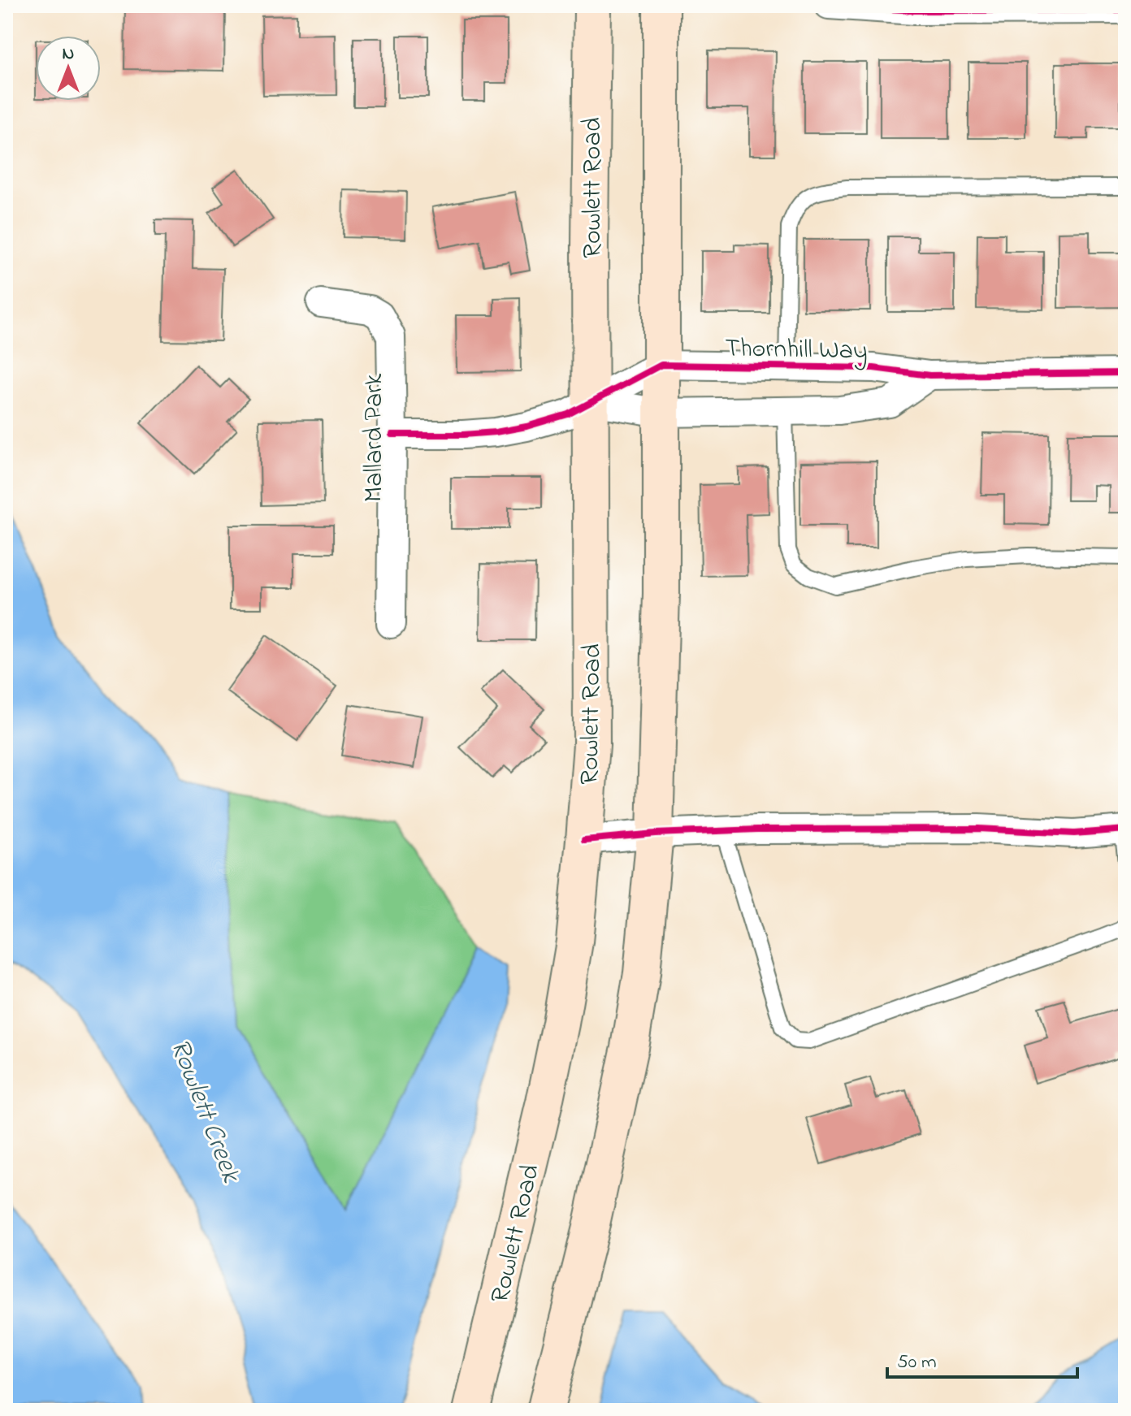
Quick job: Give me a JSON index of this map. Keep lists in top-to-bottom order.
{
  "streets": {
    "main road": ["Rowlett Road"],
    "street": ["Thornhill Way", "Mallard Park"]
  },
  "crossings": [
    ["Rowlett Road", "Thornhill Way"],
    ["Thornhill Way", "Mallard Park"]
  ],
  "water": ["Rowlett Creek"],
  "scale_bar": "50 m",
  "north": "top"
}
